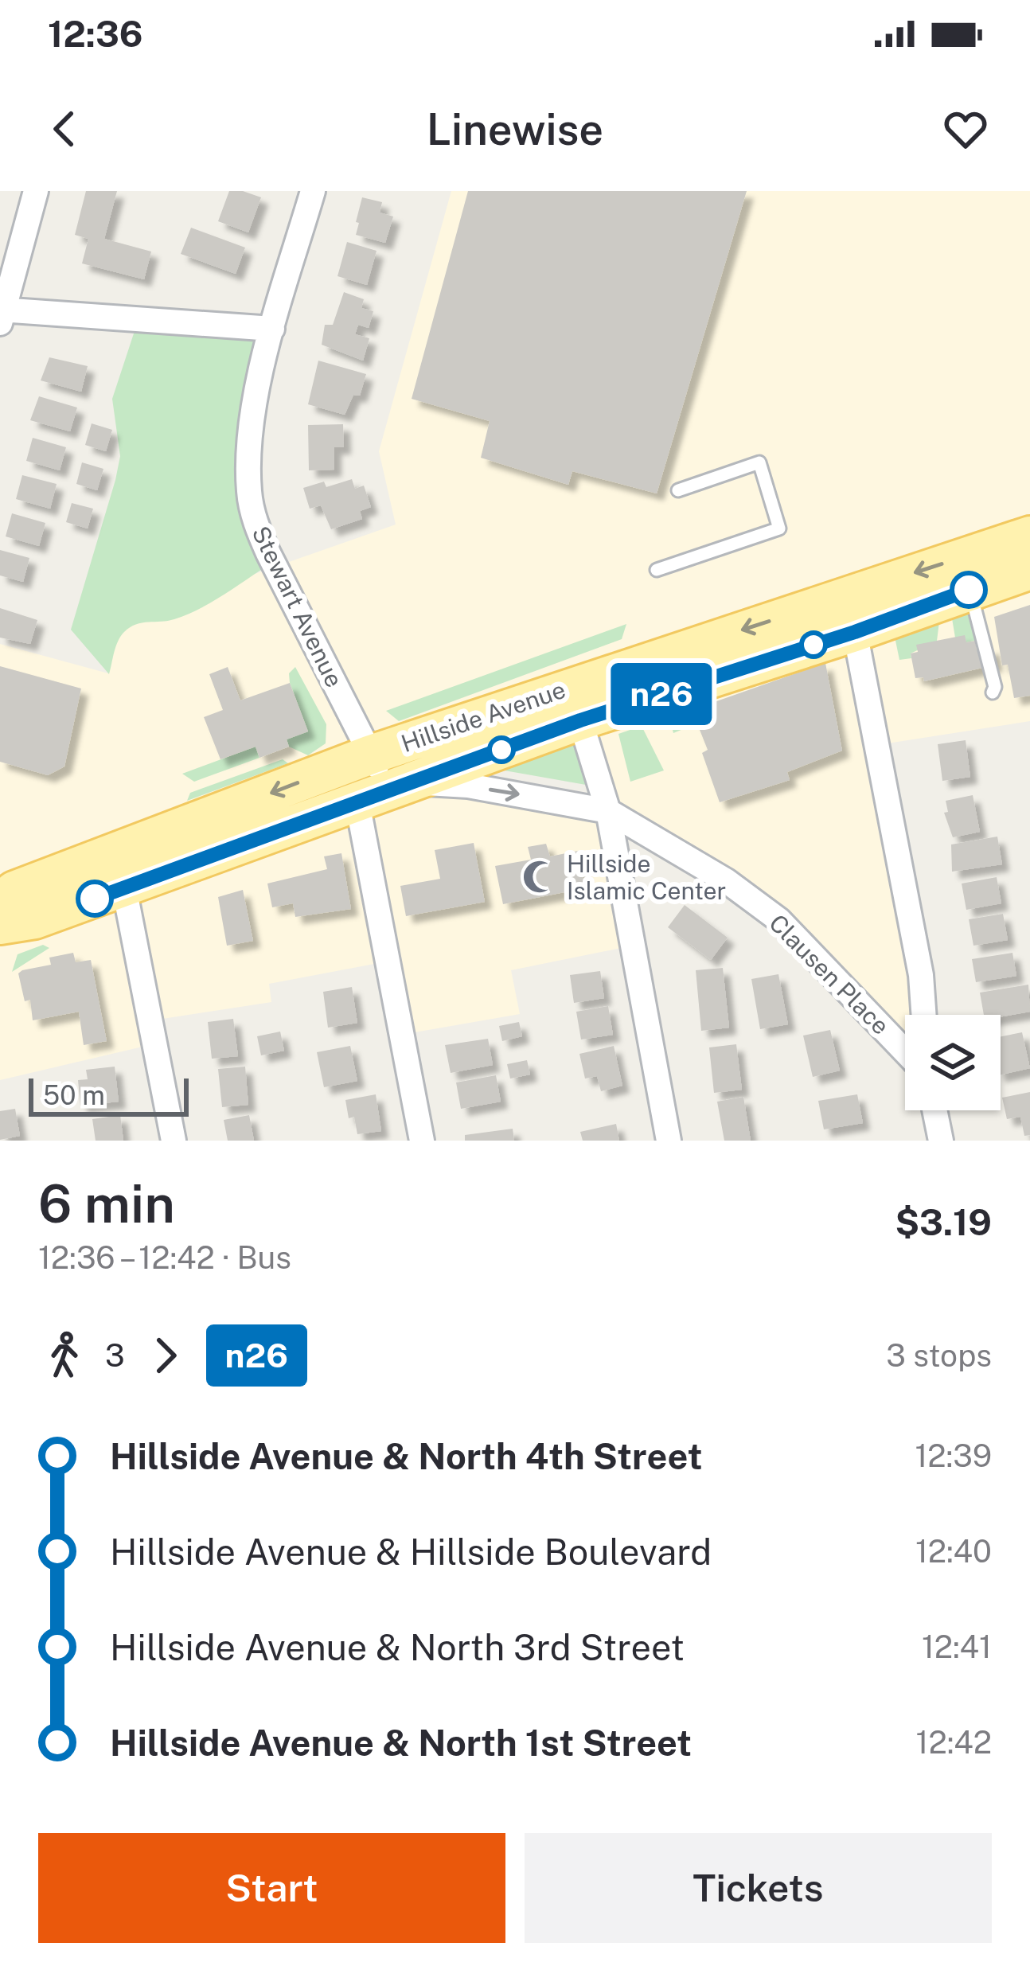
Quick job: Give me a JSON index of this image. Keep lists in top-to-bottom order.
{
  "streets": {
    "main road": ["Hillside Avenue"],
    "street": ["Stewart Avenue", "Clausen Place"]
  },
  "crossings": [
    ["Stewart Avenue", "Hillside Avenue"],
    ["Stewart Avenue", "Clausen Place"],
    ["Hillside Avenue", "Clausen Place"]
  ],
  "one_way": ["Clausen Place"],
  "places": {
    "mosque": ["Hillside Islamic Center"]
  },
  "lines": ["bus line n26"],
  "scale_bar": "50 m",
  "page": {
    "status": "12:36",
    "header": "Linewise",
    "on_map": "n26",
    "scale": "50 m",
    "heading": ["6 min", "12:36 – 12:42 · Bus", "$3.19"],
    "legs": ["3", "n26", "3 stops"],
    "list": [
      {
        "name": "Hillside Avenue & North 4th Street",
        "value": "12:39"
      },
      {
        "name": "Hillside Avenue & Hillside Boulevard",
        "value": "12:40"
      },
      {
        "name": "Hillside Avenue & North 3rd Street",
        "value": "12:41"
      },
      {
        "name": "Hillside Avenue & North 1st Street",
        "value": "12:42"
      }
    ],
    "buttons": ["Start", "Tickets"]
  }
}
